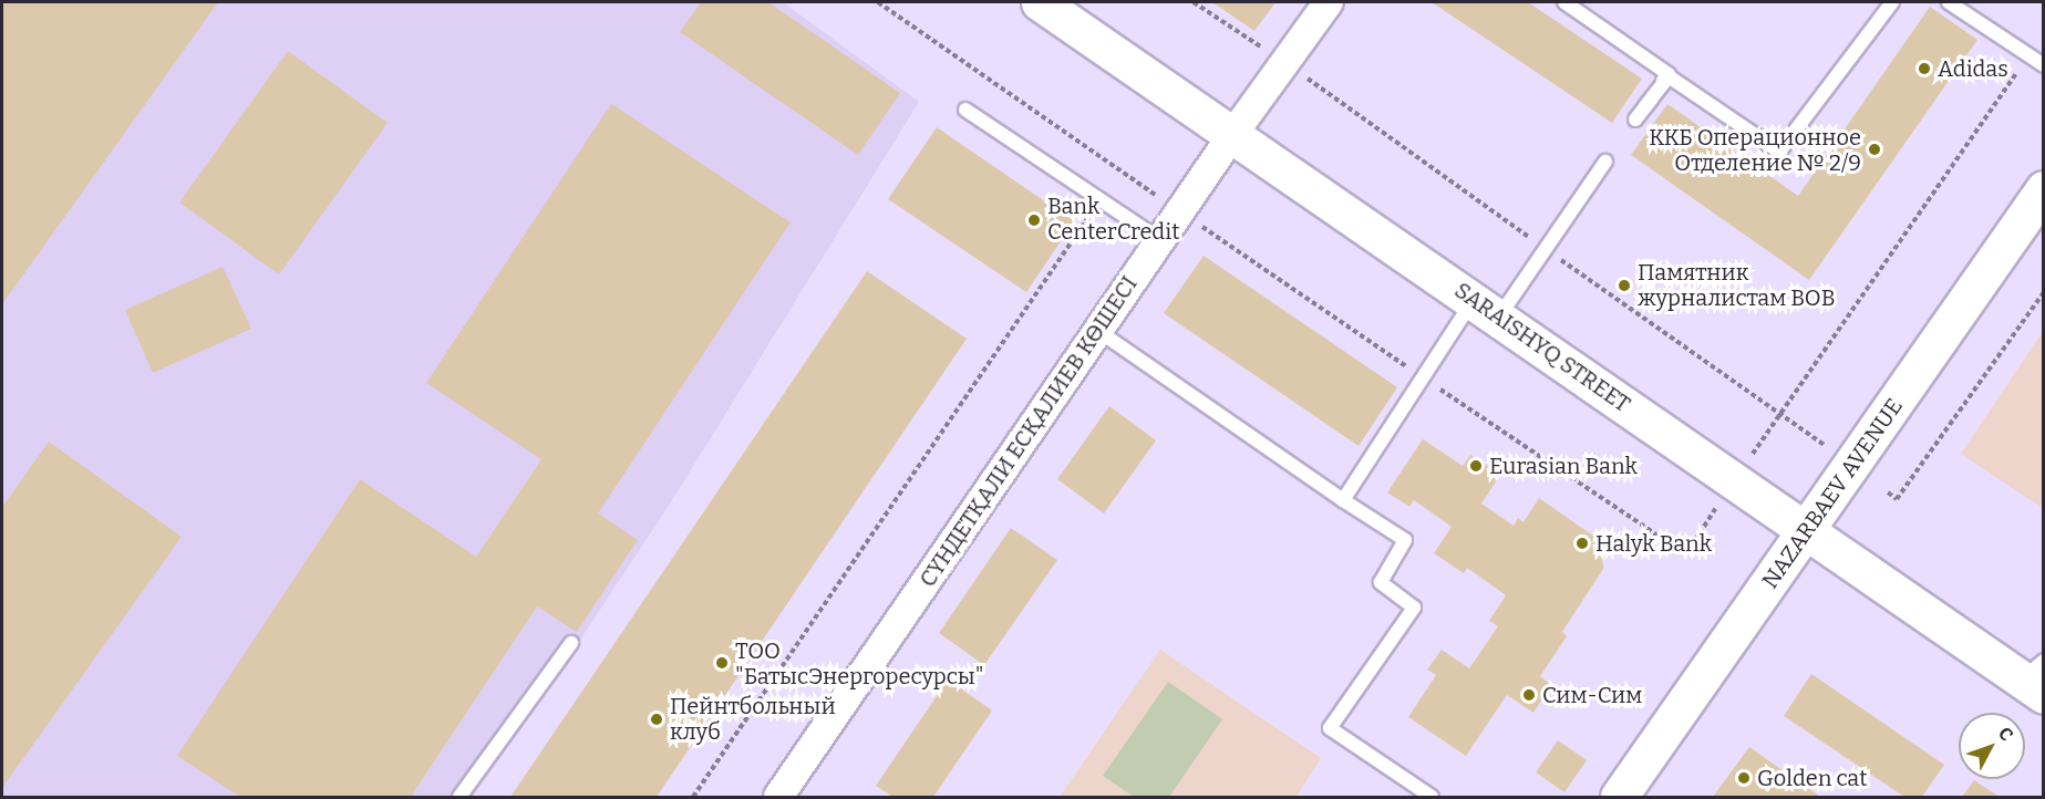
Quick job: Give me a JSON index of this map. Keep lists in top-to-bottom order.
{
  "streets": {
    "street": ["SARAISHYQ STREET", "СҮНДЕТҚАЛИ ЕСҚАЛИЕВ КӨШЕСІ", "NAZARBAEV AVENUE"]
  },
  "crossings": [
    ["SARAISHYQ STREET", "СҮНДЕТҚАЛИ ЕСҚАЛИЕВ КӨШЕСІ"],
    ["SARAISHYQ STREET", "NAZARBAEV AVENUE"]
  ],
  "places": [
    "Adidas",
    "ККБ Операционное Отделение № 2/9",
    "Bank CenterCredit",
    "Памятник журналистам ВОВ",
    "Eurasian Bank",
    "Halyk Bank",
    "ТОО \"БатысЭнергоресурсы\"",
    "Сим-Сим",
    "Пейнтбольный клуб",
    "Golden cat"
  ],
  "north": "top right"
}
